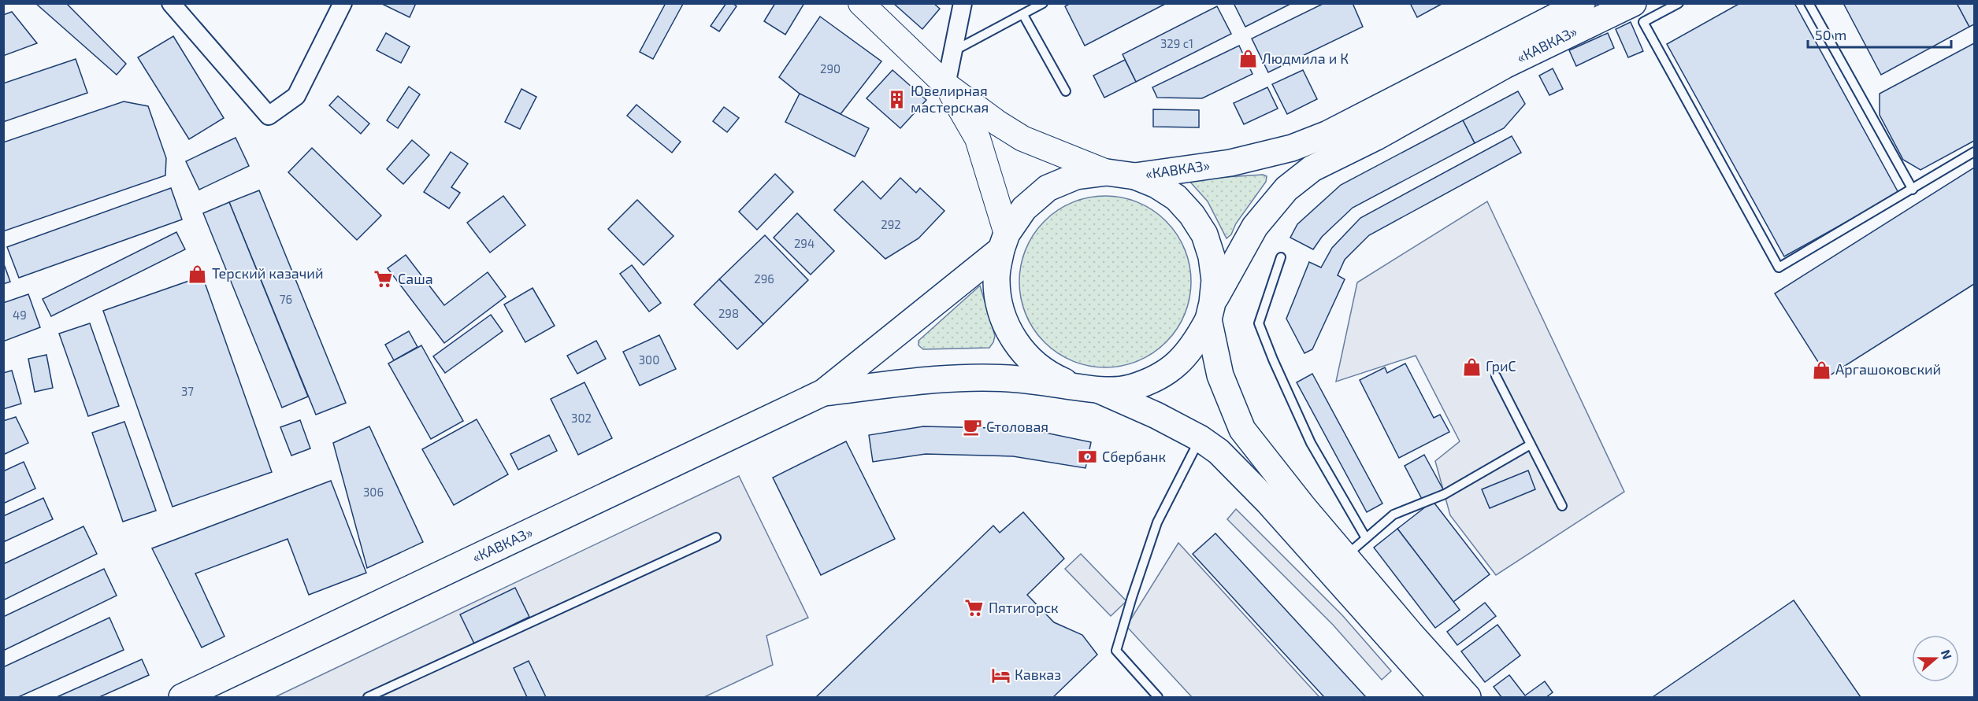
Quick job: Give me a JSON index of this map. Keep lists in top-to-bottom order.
{
  "streets": {
    "main road": ["«КАВКАЗ»"]
  },
  "places": {
    "shop": [
      "Людмила и К",
      "Терский казачий",
      "ГриС",
      "Аргашоковский"
    ],
    "building": ["Ювелирная мастерская"],
    "supermarket": ["Саша", "Пятигорск"],
    "cafe": ["Столовая"],
    "bank": ["Сбербанк"],
    "hotel": ["Кавказ"]
  },
  "house_numbers": [
    "329 с1",
    "290",
    "292",
    "294",
    "296",
    "76",
    "298",
    "49",
    "300",
    "37",
    "302",
    "306"
  ],
  "scale_bar": "50 m",
  "north": "right"
}
